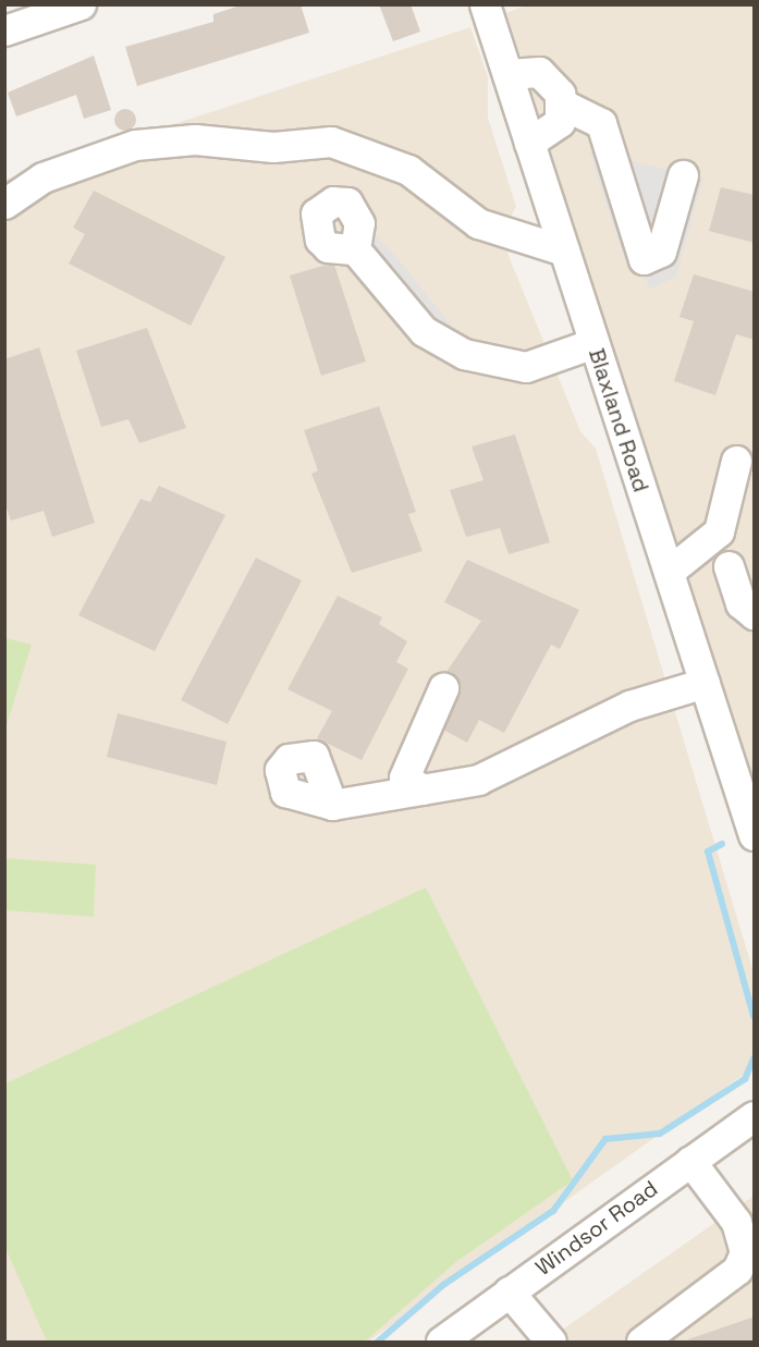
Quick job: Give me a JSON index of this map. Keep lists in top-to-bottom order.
{
  "streets": {
    "street": ["Blaxland Road", "Windsor Road"]
  }
}
